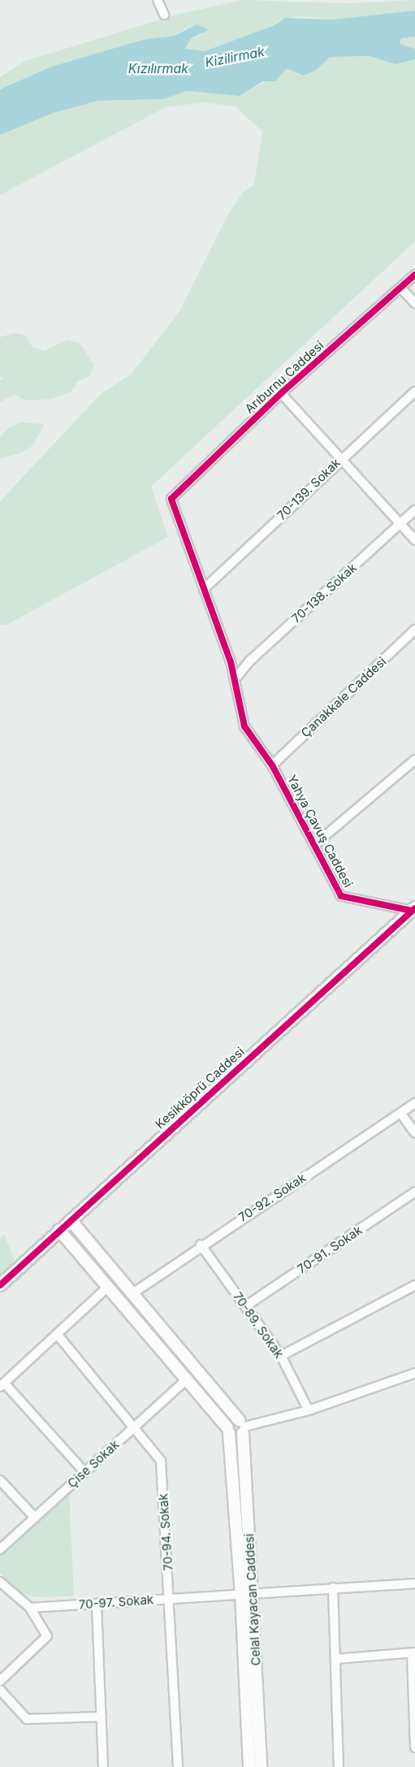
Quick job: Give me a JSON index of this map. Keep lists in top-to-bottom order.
{
  "streets": {
    "street": [
      "Arıburnu Caddesi",
      "70-139. Sokak",
      "70-138. Sokak",
      "Çanakkale Caddesi",
      "Yahya Çavuş Caddesi",
      "Kesikköprü Caddesi",
      "70-92. Sokak",
      "70-91. Sokak",
      "70-89. Sokak",
      "Çise Sokak",
      "70-94. Sokak",
      "Celal Kayacan Caddesi",
      "70-97. Sokak"
    ]
  },
  "crossings": [
    ["Arıburnu Caddesi", "Yahya Çavuş Caddesi"],
    ["70-139. Sokak", "Yahya Çavuş Caddesi"],
    ["70-138. Sokak", "Yahya Çavuş Caddesi"],
    ["Çanakkale Caddesi", "Yahya Çavuş Caddesi"],
    ["Yahya Çavuş Caddesi", "Kesikköprü Caddesi"],
    ["70-92. Sokak", "70-89. Sokak"],
    ["70-91. Sokak", "70-89. Sokak"],
    ["Çise Sokak", "70-94. Sokak"],
    ["70-94. Sokak", "70-97. Sokak"],
    ["Celal Kayacan Caddesi", "70-97. Sokak"]
  ],
  "water": ["Kizilirmak", "Kızılırmak"]
}
